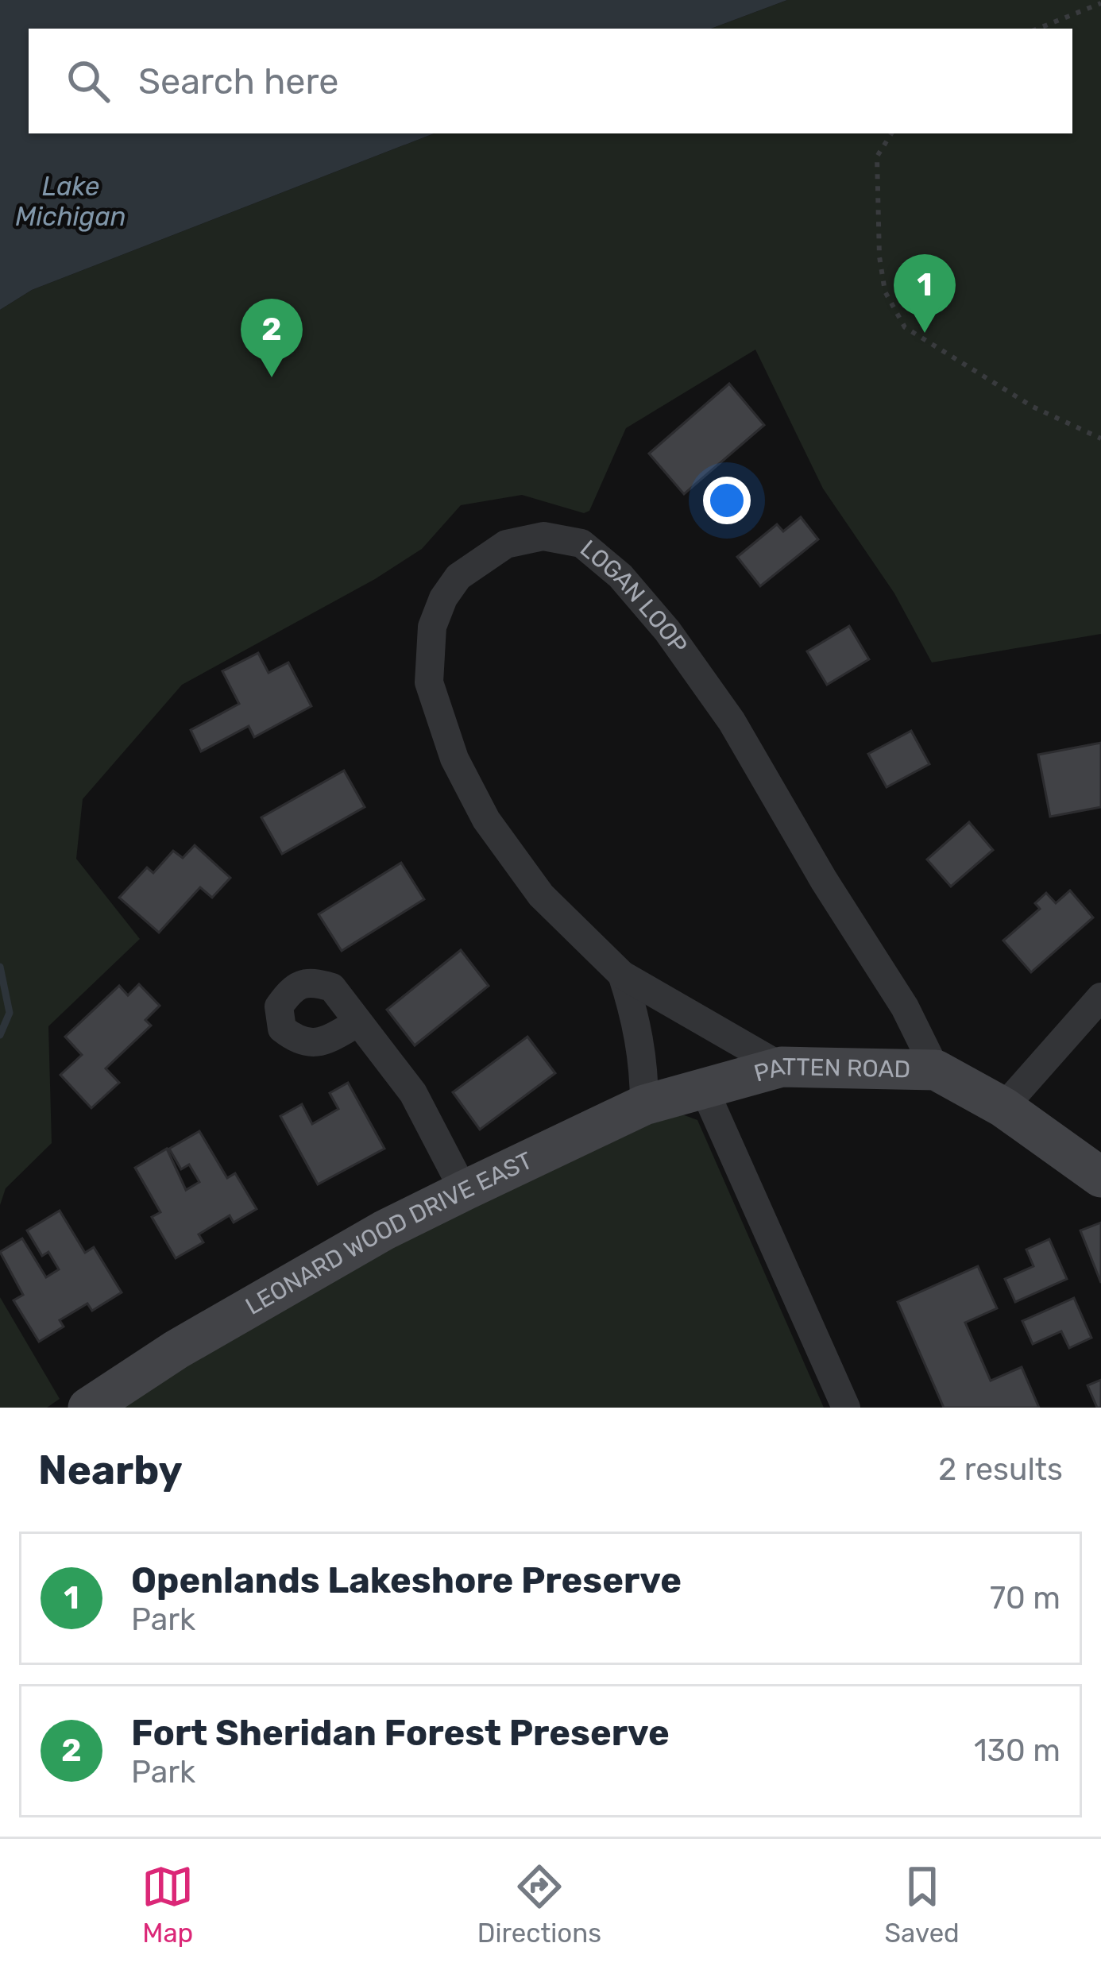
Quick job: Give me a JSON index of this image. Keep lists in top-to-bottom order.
{
  "streets": {
    "street": ["LOGAN LOOP", "PATTEN ROAD", "LEONARD WOOD DRIVE EAST"]
  },
  "crossings": [
    ["LOGAN LOOP", "PATTEN ROAD"],
    ["LOGAN LOOP", "LEONARD WOOD DRIVE EAST"],
    ["PATTEN ROAD", "LEONARD WOOD DRIVE EAST"]
  ],
  "water": ["Lake Michigan"],
  "page": {
    "search": "Search here",
    "pins": ["1", "2"],
    "heading": ["Nearby", "2 results"],
    "list": [
      {
        "mark": "1",
        "name": "Openlands Lakeshore Preserve",
        "note": "Park",
        "value": "70 m"
      },
      {
        "mark": "2",
        "name": "Fort Sheridan Forest Preserve",
        "note": "Park",
        "value": "130 m"
      }
    ],
    "nav": ["Map", "Directions", "Saved"]
  }
}
